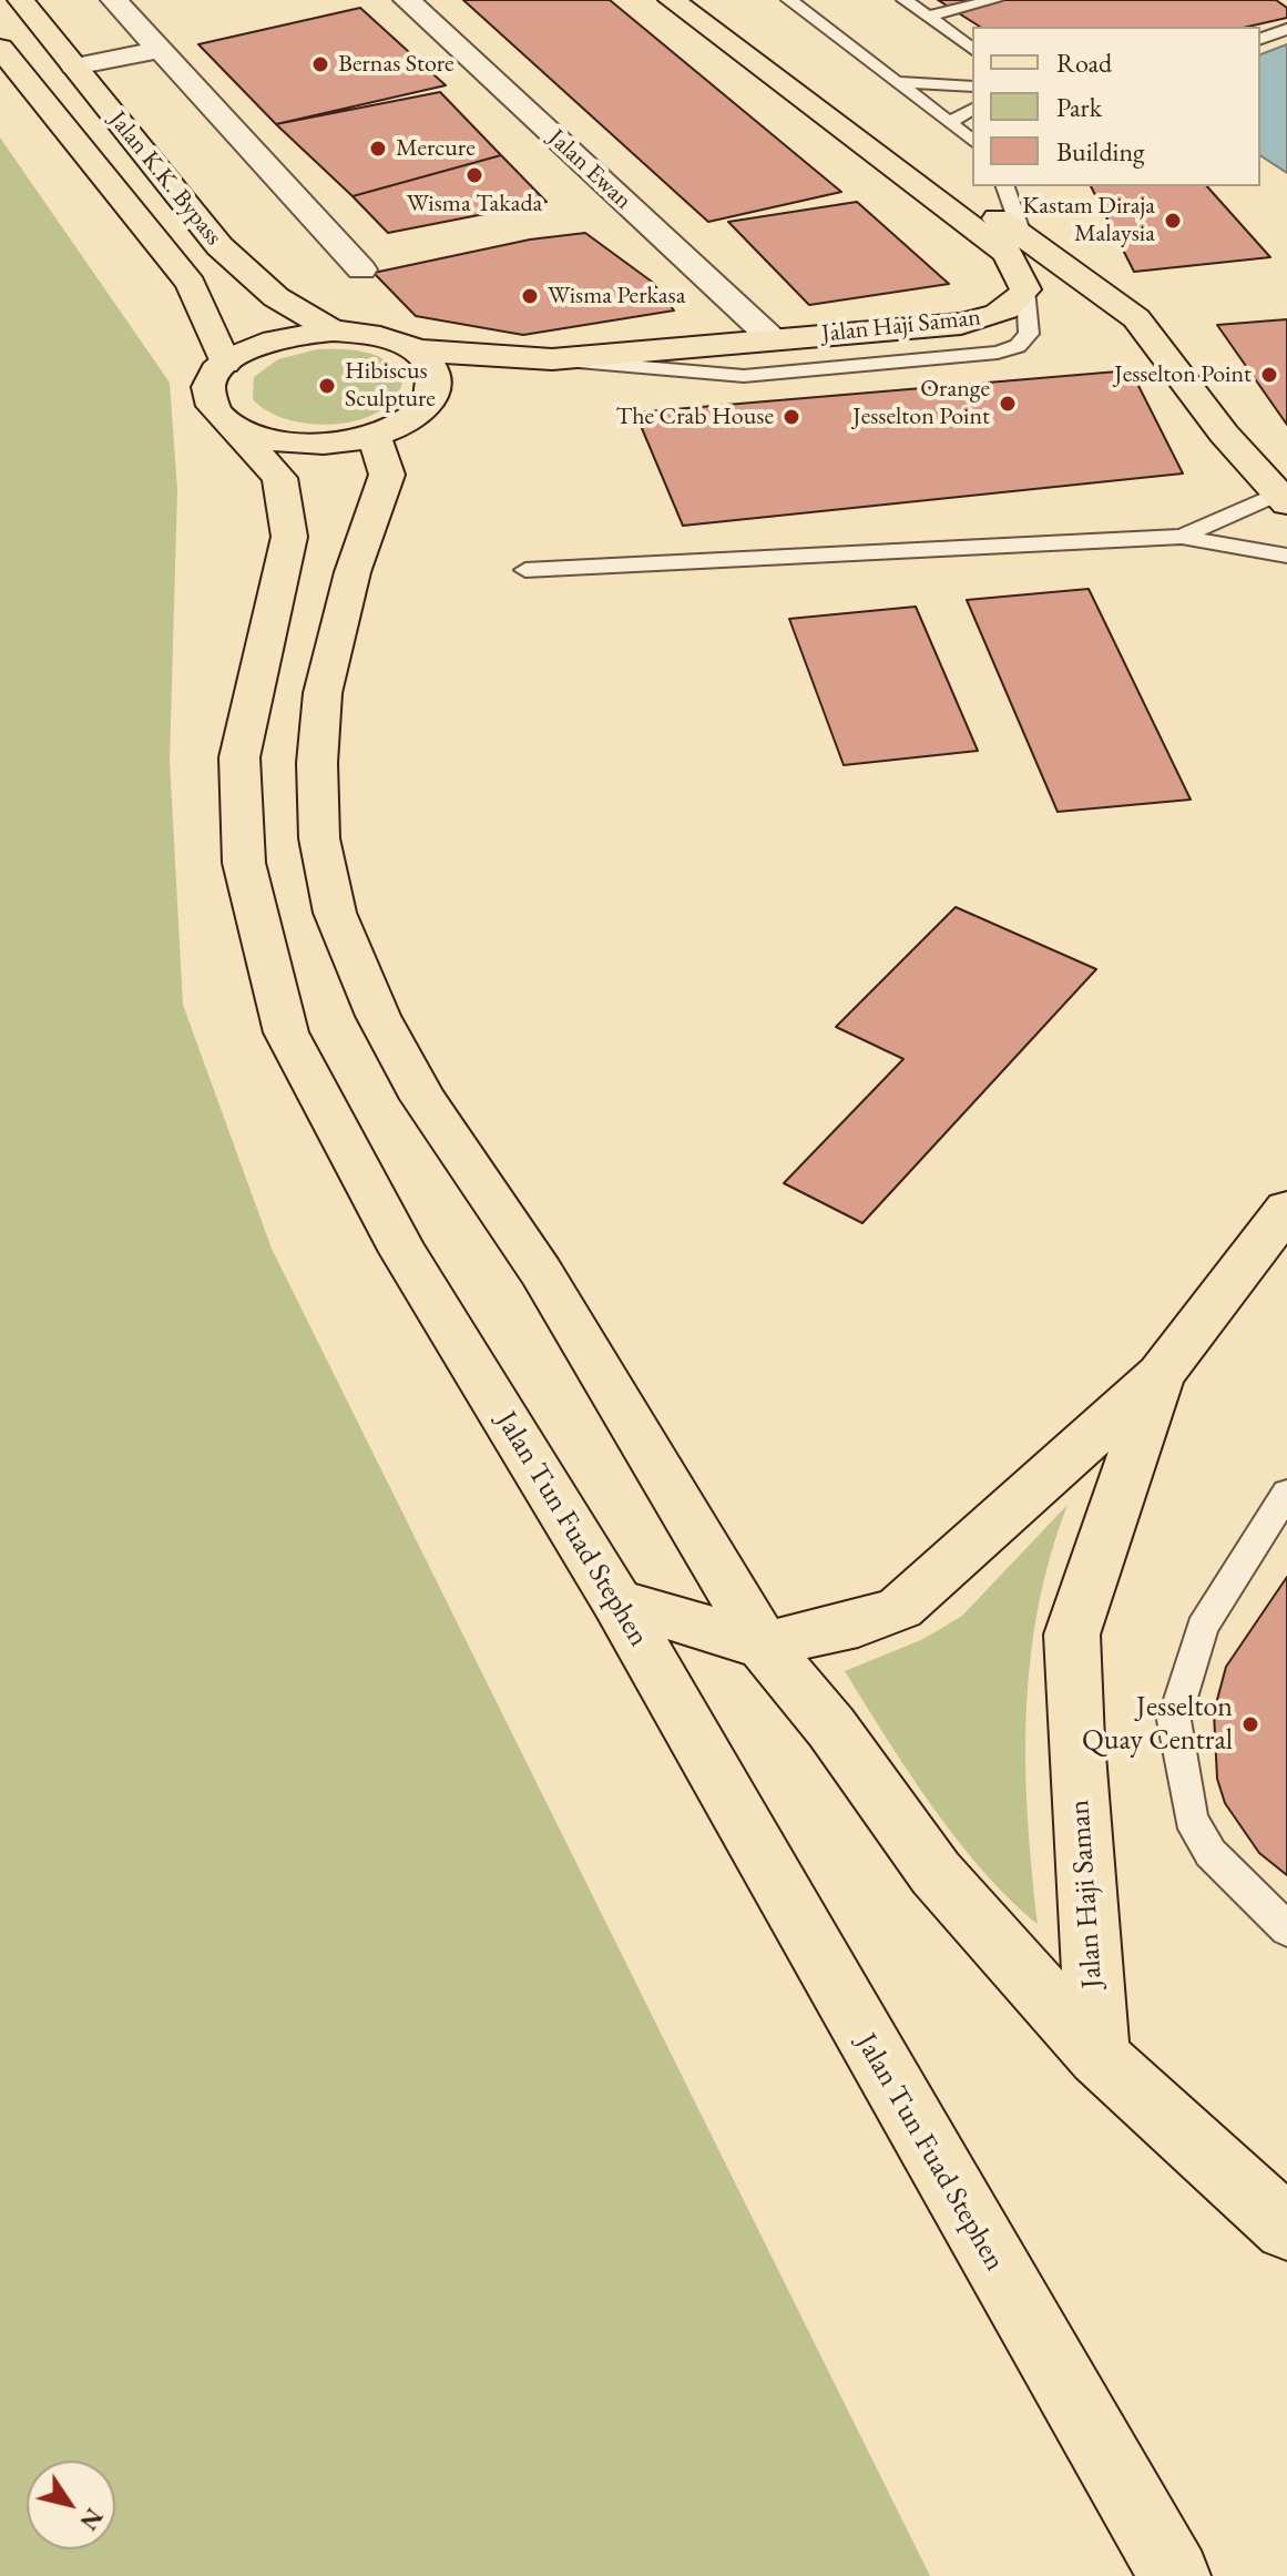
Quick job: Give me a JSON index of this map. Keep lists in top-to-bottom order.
{
  "streets": {
    "main road": ["Jalan K.K. Bypass", "Jalan Haji Saman", "Jalan Tun Fuad Stephen"],
    "street": ["Jalan Ewan"]
  },
  "crossings": [
    ["Jalan Ewan", "Jalan Haji Saman"],
    ["Jalan K.K. Bypass", "Jalan Haji Saman"],
    ["Jalan K.K. Bypass", "Jalan Tun Fuad Stephen"],
    ["Jalan Haji Saman", "Jalan Tun Fuad Stephen"]
  ],
  "places": [
    "Bernas Store",
    "Mercure",
    "Wisma Takada",
    "Kastam Diraja Malaysia",
    "Wisma Perkasa",
    "Jesselton Point",
    "Hibiscus Sculpture",
    "Orange Jesselton Point",
    "The Crab House",
    "Jesselton Quay Central"
  ],
  "legend": ["Road", "Park", "Building"],
  "north": "bottom right"
}
